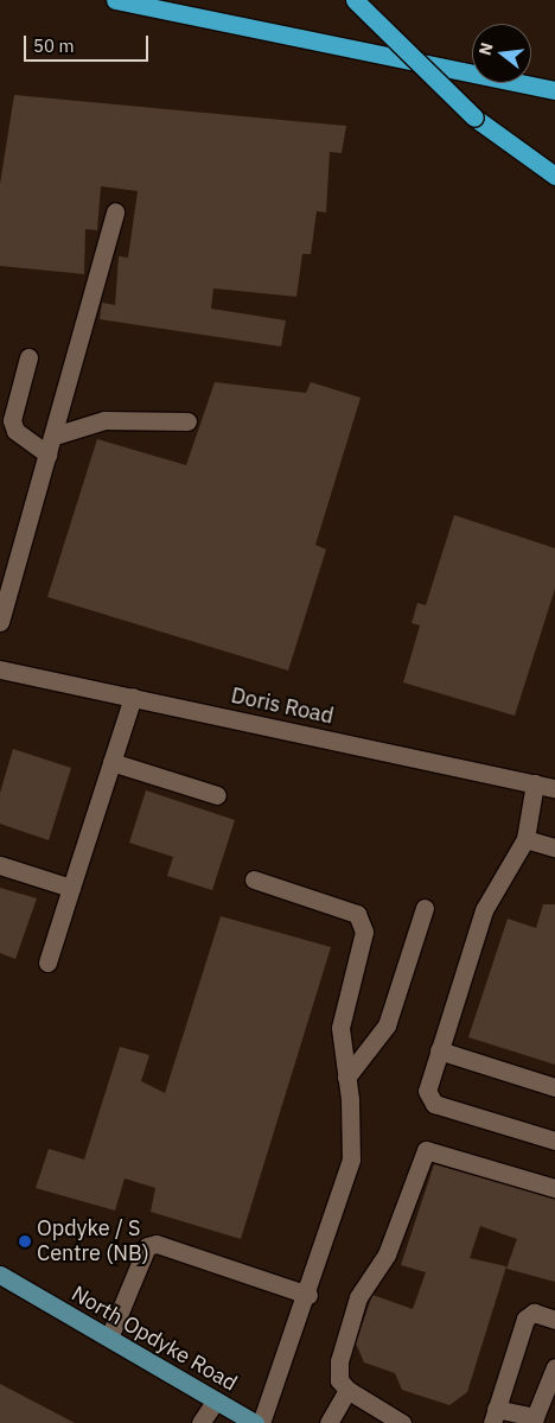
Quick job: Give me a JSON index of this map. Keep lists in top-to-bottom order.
{
  "streets": {
    "main road": ["North Opdyke Road"],
    "street": ["Doris Road"]
  },
  "places": ["Opdyke / S Centre (NB)"],
  "scale_bar": "50 m",
  "north": "left"
}
